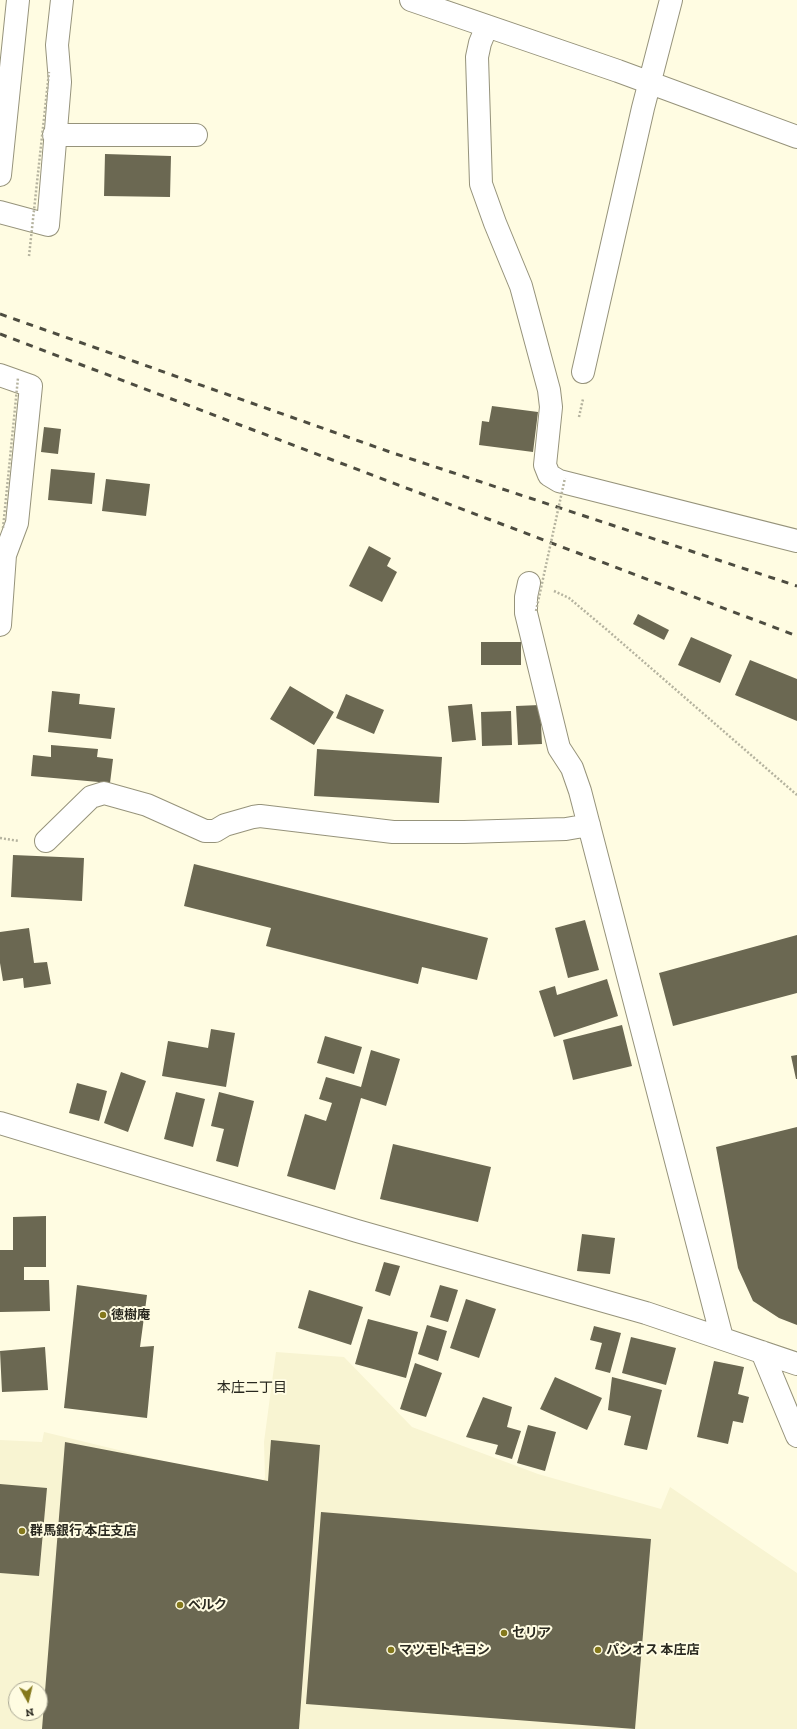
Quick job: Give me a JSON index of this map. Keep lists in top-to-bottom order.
{
  "districts": ["本庄二丁目"],
  "places": [
    "徳樹庵",
    "群馬銀行 本庄支店",
    "ベルク",
    "セリア",
    "マツモトキヨシ",
    "パシオス 本庄店"
  ],
  "north": "bottom"
}
